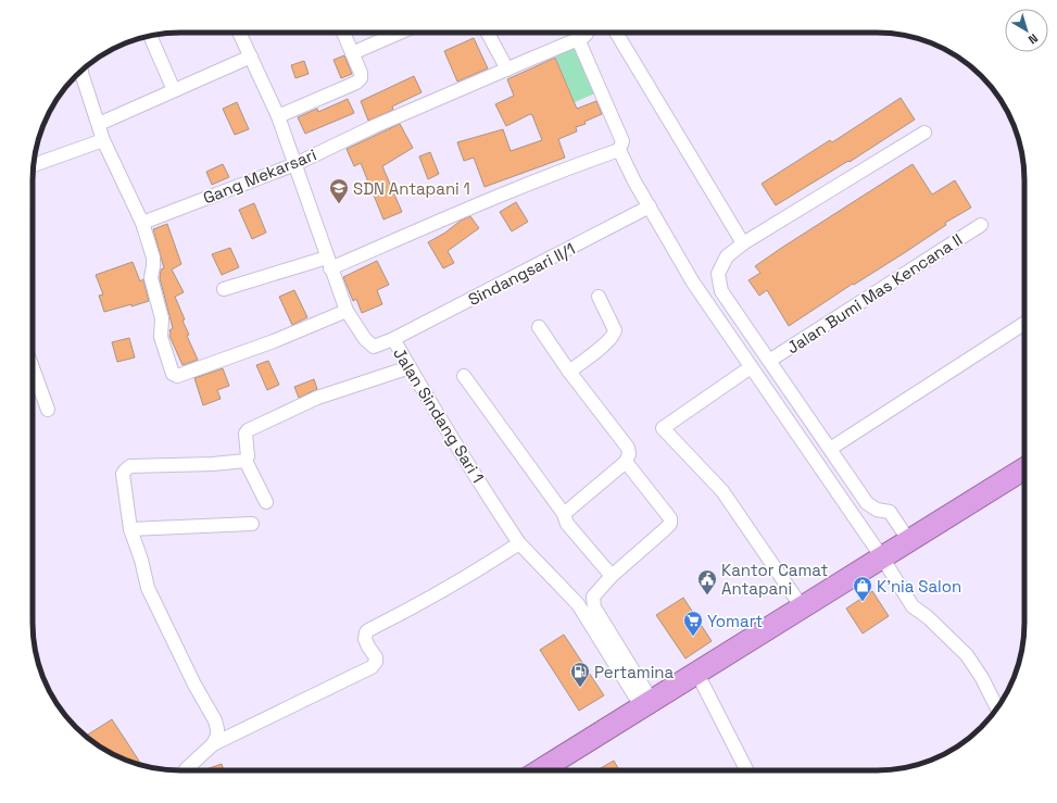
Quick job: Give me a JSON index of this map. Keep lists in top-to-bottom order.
{
  "streets": {
    "street": [
      "Gang Mekarsari",
      "Sindangsari II/1",
      "Jalan Bumi Mas Kencana II",
      "Jalan Sindang Sari 1"
    ]
  },
  "crossings": [
    ["Gang Mekarsari", "Jalan Sindang Sari 1"],
    ["Sindangsari II/1", "Jalan Sindang Sari 1"]
  ],
  "places": {
    "school or university": ["SDN Antapani 1"],
    "public building": ["Kantor Camat Antapani"],
    "shop": ["K'nia Salon"],
    "supermarket": ["Yomart"],
    "fuel station": ["Pertamina"]
  },
  "north": "bottom right"
}
